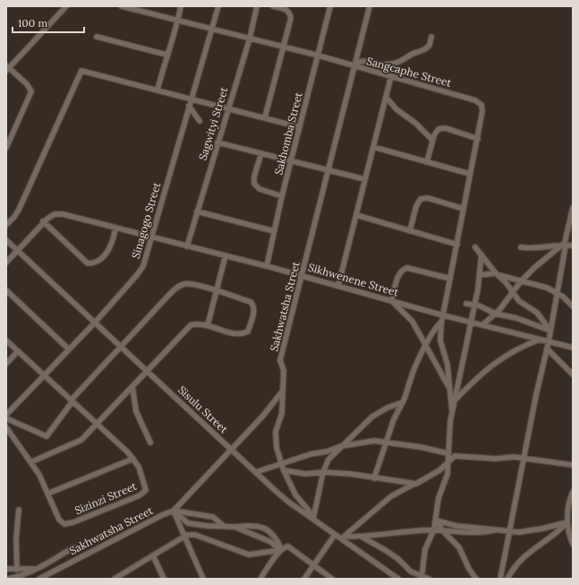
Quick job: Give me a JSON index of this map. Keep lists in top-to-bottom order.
{
  "streets": {
    "street": [
      "Sangcaphe Street",
      "Sagwityi Street",
      "Sakhomba Street",
      "Sinagogo Street",
      "Sikhwenene Street",
      "Sakhwatsha Street",
      "Sisulu Street",
      "Sizinzi Street"
    ]
  },
  "crossings": [
    ["Sangcaphe Street", "Sagwityi Street"],
    ["Sangcaphe Street", "Sakhomba Street"],
    ["Sangcaphe Street", "Sinagogo Street"],
    ["Sangcaphe Street", "Sikhwenene Street"],
    ["Sangcaphe Street", "Sakhwatsha Street"],
    ["Sagwityi Street", "Sikhwenene Street"],
    ["Sakhomba Street", "Sikhwenene Street"],
    ["Sinagogo Street", "Sikhwenene Street"],
    ["Sinagogo Street", "Sisulu Street"],
    ["Sinagogo Street", "Sizinzi Street"],
    ["Sikhwenene Street", "Sakhwatsha Street"],
    ["Sikhwenene Street", "Sisulu Street"],
    ["Sakhwatsha Street", "Sisulu Street"]
  ],
  "scale_bar": "100 m"
}
